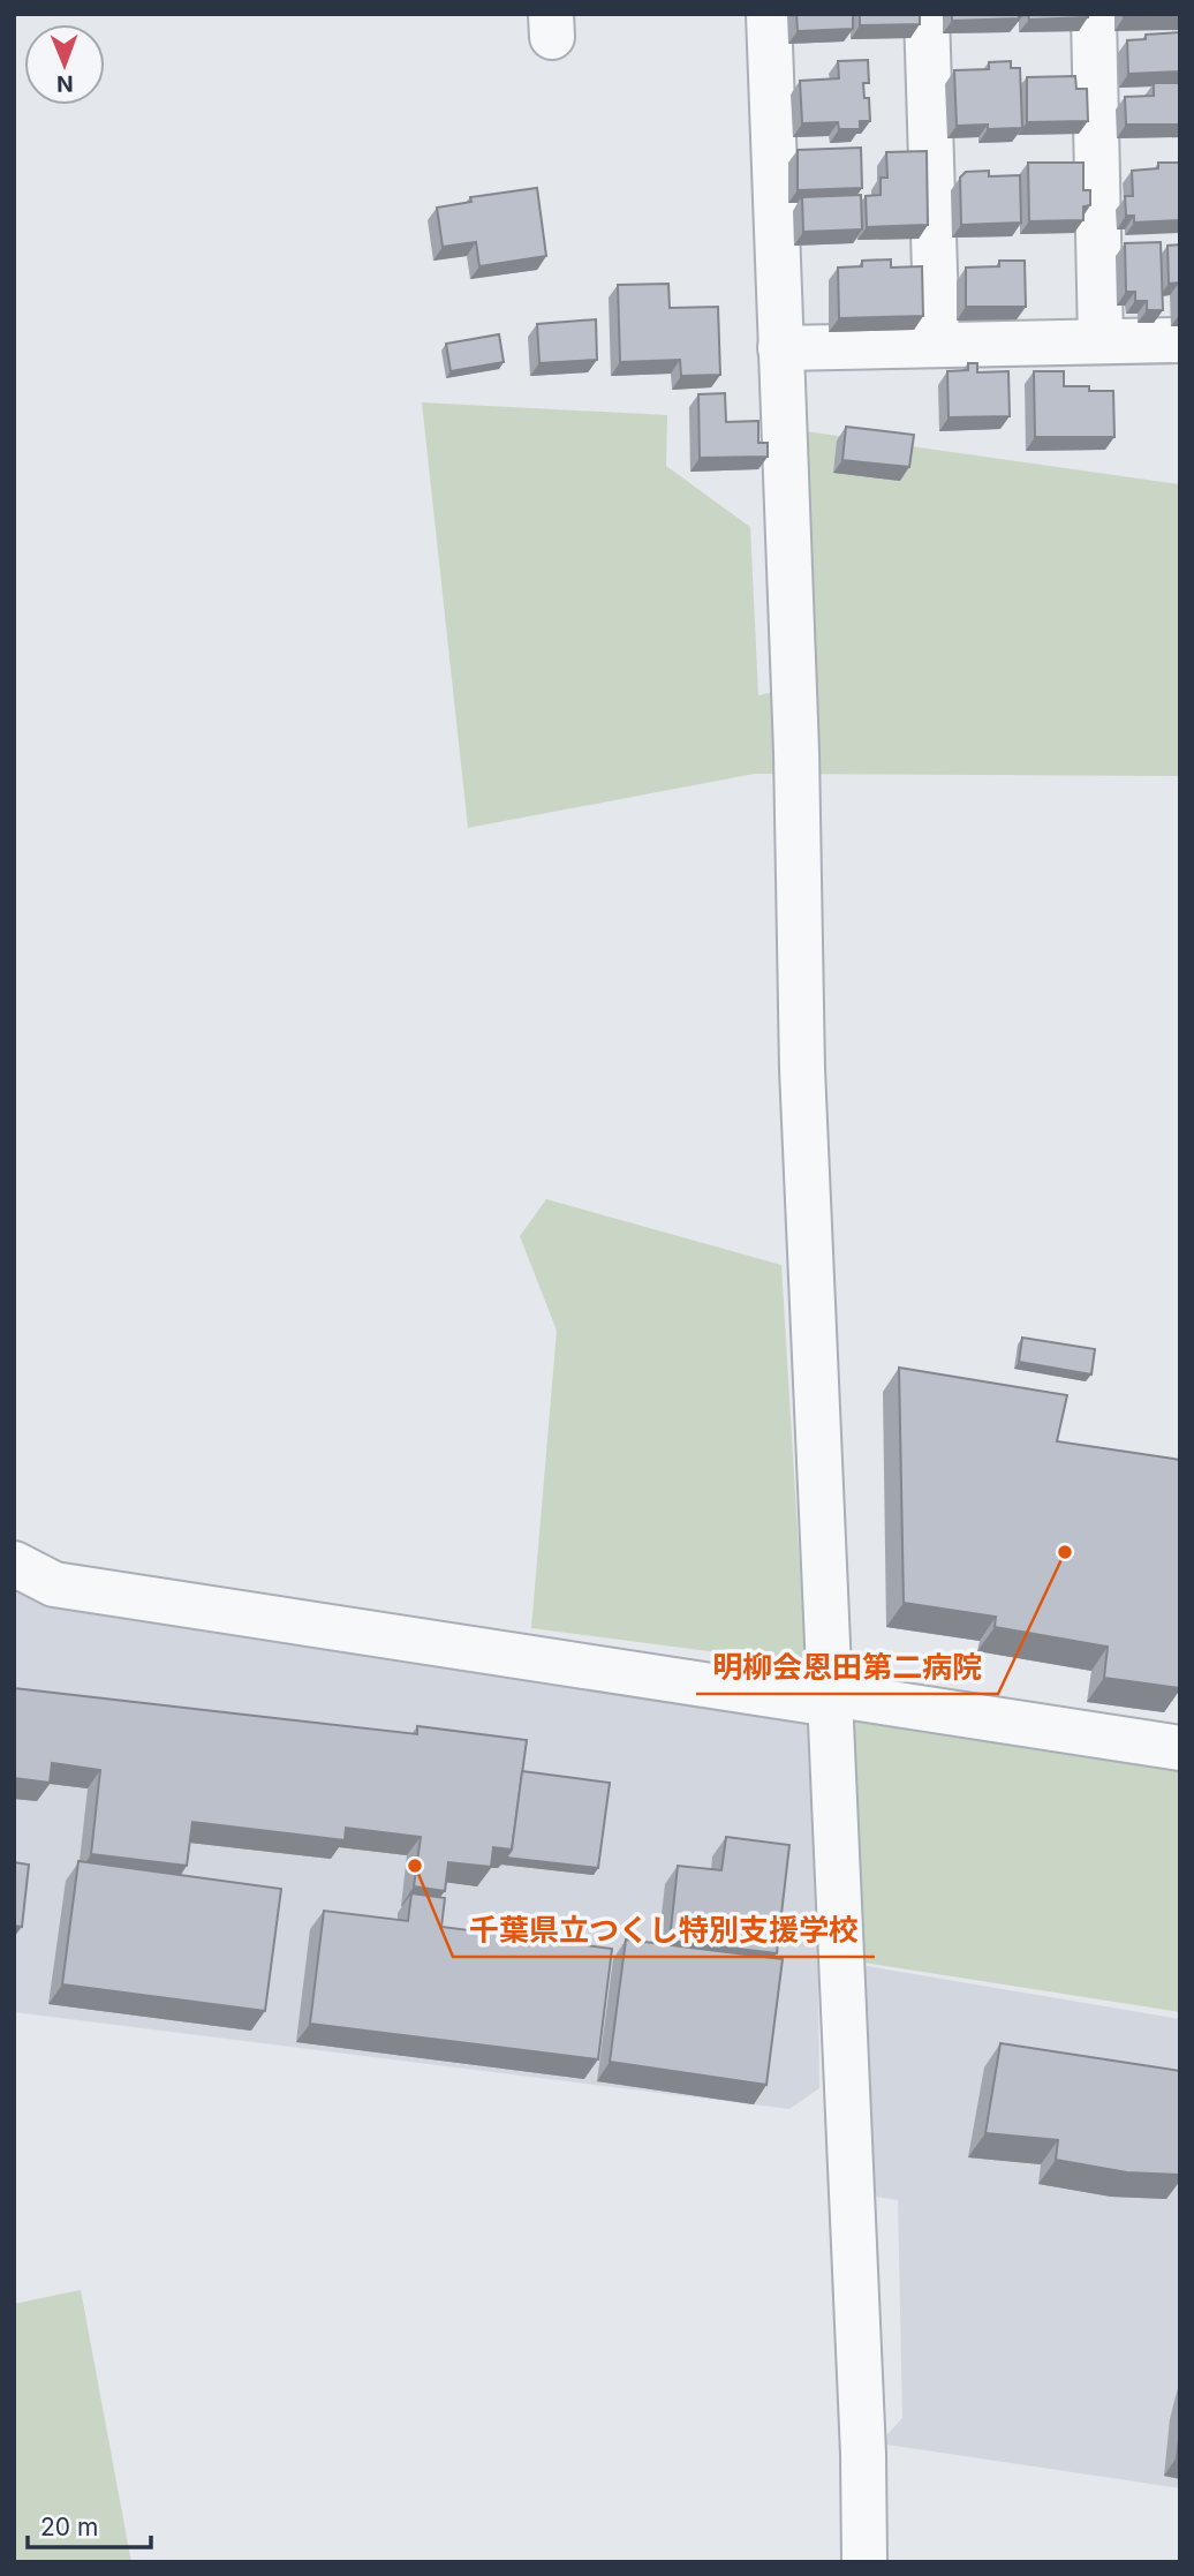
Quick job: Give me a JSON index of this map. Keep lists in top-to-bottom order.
{
  "places": ["明柳会恩田第二病院", "千葉県立つくし特別支援学校"],
  "scale_bar": "20 m",
  "north": "bottom"
}
